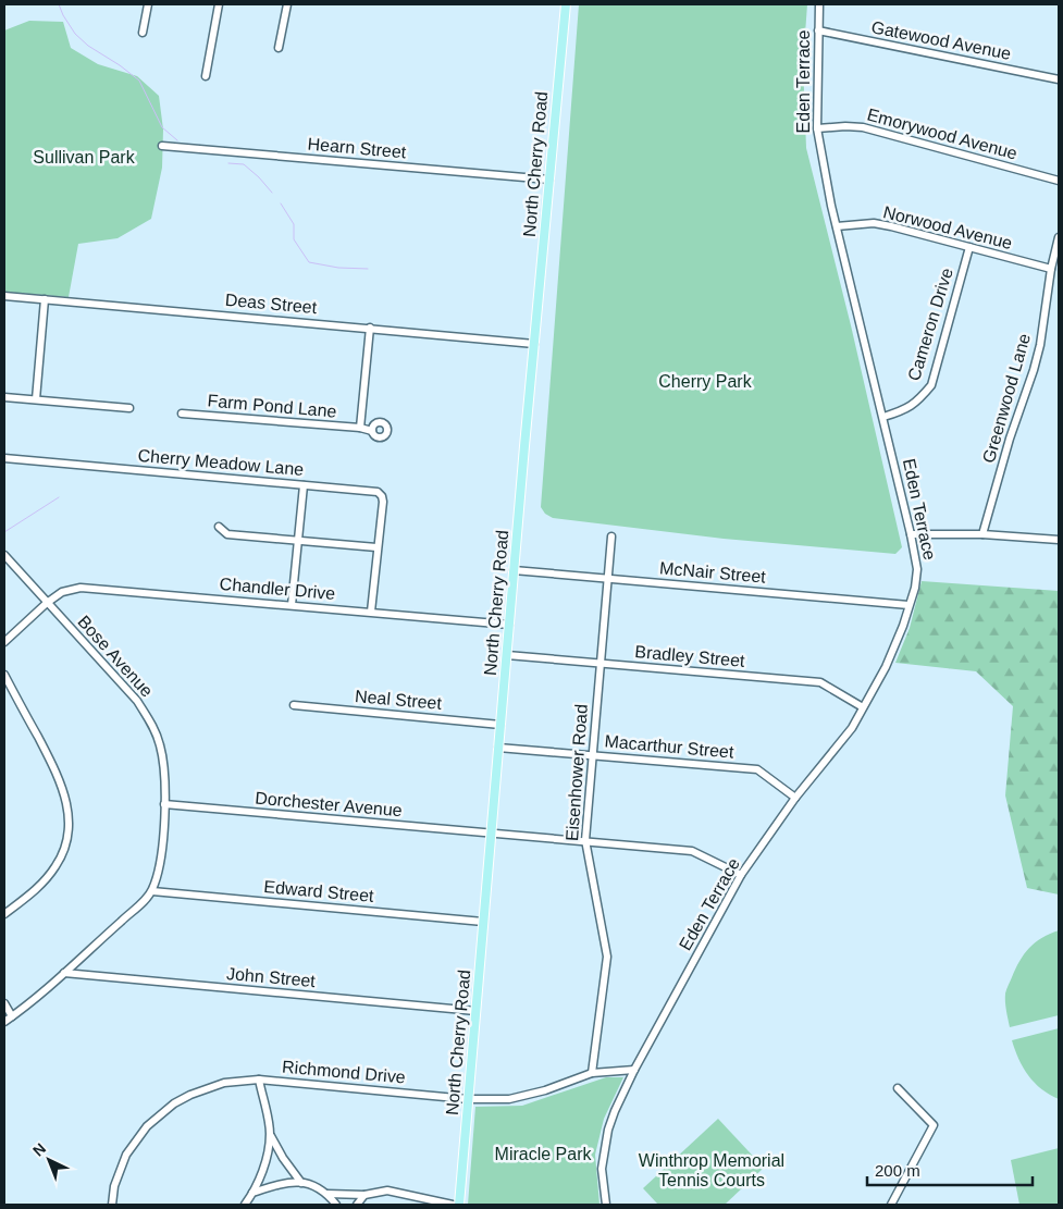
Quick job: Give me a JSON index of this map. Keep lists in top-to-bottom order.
{
  "streets": {
    "main road": ["North Cherry Road"],
    "street": [
      "Gatewood Avenue",
      "Eden Terrace",
      "Emorywood Avenue",
      "Hearn Street",
      "Norwood Avenue",
      "Deas Street",
      "Cameron Drive",
      "Greenwood Lane",
      "Farm Pond Lane",
      "Cherry Meadow Lane",
      "McNair Street",
      "Chandler Drive",
      "Bose Avenue",
      "Bradley Street",
      "Neal Street",
      "Macarthur Street",
      "Eisenhower Road",
      "Dorchester Avenue",
      "Edward Street",
      "John Street",
      "Richmond Drive"
    ]
  },
  "crossings": [
    ["Gatewood Avenue", "Eden Terrace"],
    ["Eden Terrace", "Emorywood Avenue"],
    ["Eden Terrace", "Norwood Avenue"],
    ["Eden Terrace", "Cameron Drive"],
    ["Eden Terrace", "McNair Street"],
    ["Eden Terrace", "Bradley Street"],
    ["Eden Terrace", "Macarthur Street"],
    ["Eden Terrace", "Dorchester Avenue"],
    ["Eden Terrace", "Richmond Drive"],
    ["Hearn Street", "North Cherry Road"],
    ["North Cherry Road", "Deas Street"],
    ["North Cherry Road", "McNair Street"],
    ["North Cherry Road", "Chandler Drive"],
    ["North Cherry Road", "Bradley Street"],
    ["North Cherry Road", "Neal Street"],
    ["North Cherry Road", "Macarthur Street"],
    ["North Cherry Road", "Dorchester Avenue"],
    ["North Cherry Road", "Edward Street"],
    ["North Cherry Road", "John Street"],
    ["North Cherry Road", "Richmond Drive"],
    ["Norwood Avenue", "Cameron Drive"],
    ["Norwood Avenue", "Greenwood Lane"],
    ["Deas Street", "Farm Pond Lane"],
    ["McNair Street", "Eisenhower Road"],
    ["Chandler Drive", "Bose Avenue"],
    ["Bose Avenue", "Dorchester Avenue"],
    ["Bose Avenue", "Edward Street"],
    ["Bose Avenue", "John Street"],
    ["Bradley Street", "Eisenhower Road"],
    ["Macarthur Street", "Eisenhower Road"],
    ["Eisenhower Road", "Dorchester Avenue"],
    ["Eisenhower Road", "Richmond Drive"]
  ],
  "parks": [
    "Sullivan Park",
    "Cherry Park",
    "Miracle Park",
    "Winthrop Memorial Tennis Courts"
  ],
  "scale_bar": "200 m",
  "north": "top left"
}
